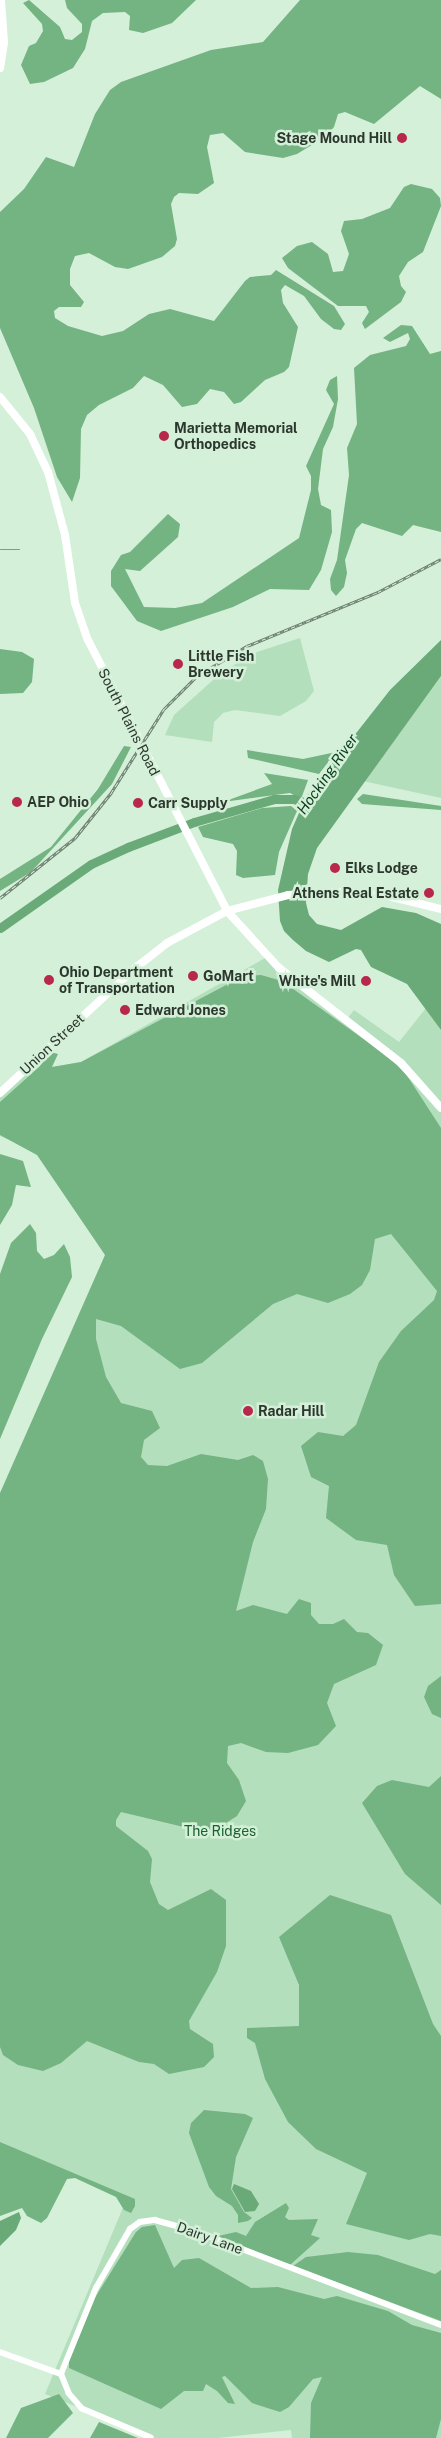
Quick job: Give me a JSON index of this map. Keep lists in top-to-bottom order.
{
  "streets": {
    "main road": ["South Plains Road", "Union Street"],
    "street": ["Dairy Lane"]
  },
  "crossings": [
    ["South Plains Road", "Union Street"]
  ],
  "water": ["Hocking River"],
  "parks": ["The Ridges"],
  "places": [
    "Stage Mound Hill",
    "Marietta Memorial Orthopedics",
    "Little Fish Brewery",
    "AEP Ohio",
    "Carr Supply",
    "Elks Lodge",
    "Athens Real Estate",
    "GoMart",
    "Ohio Department of Transportation",
    "White's Mill",
    "Edward Jones",
    "Radar Hill"
  ]
}
